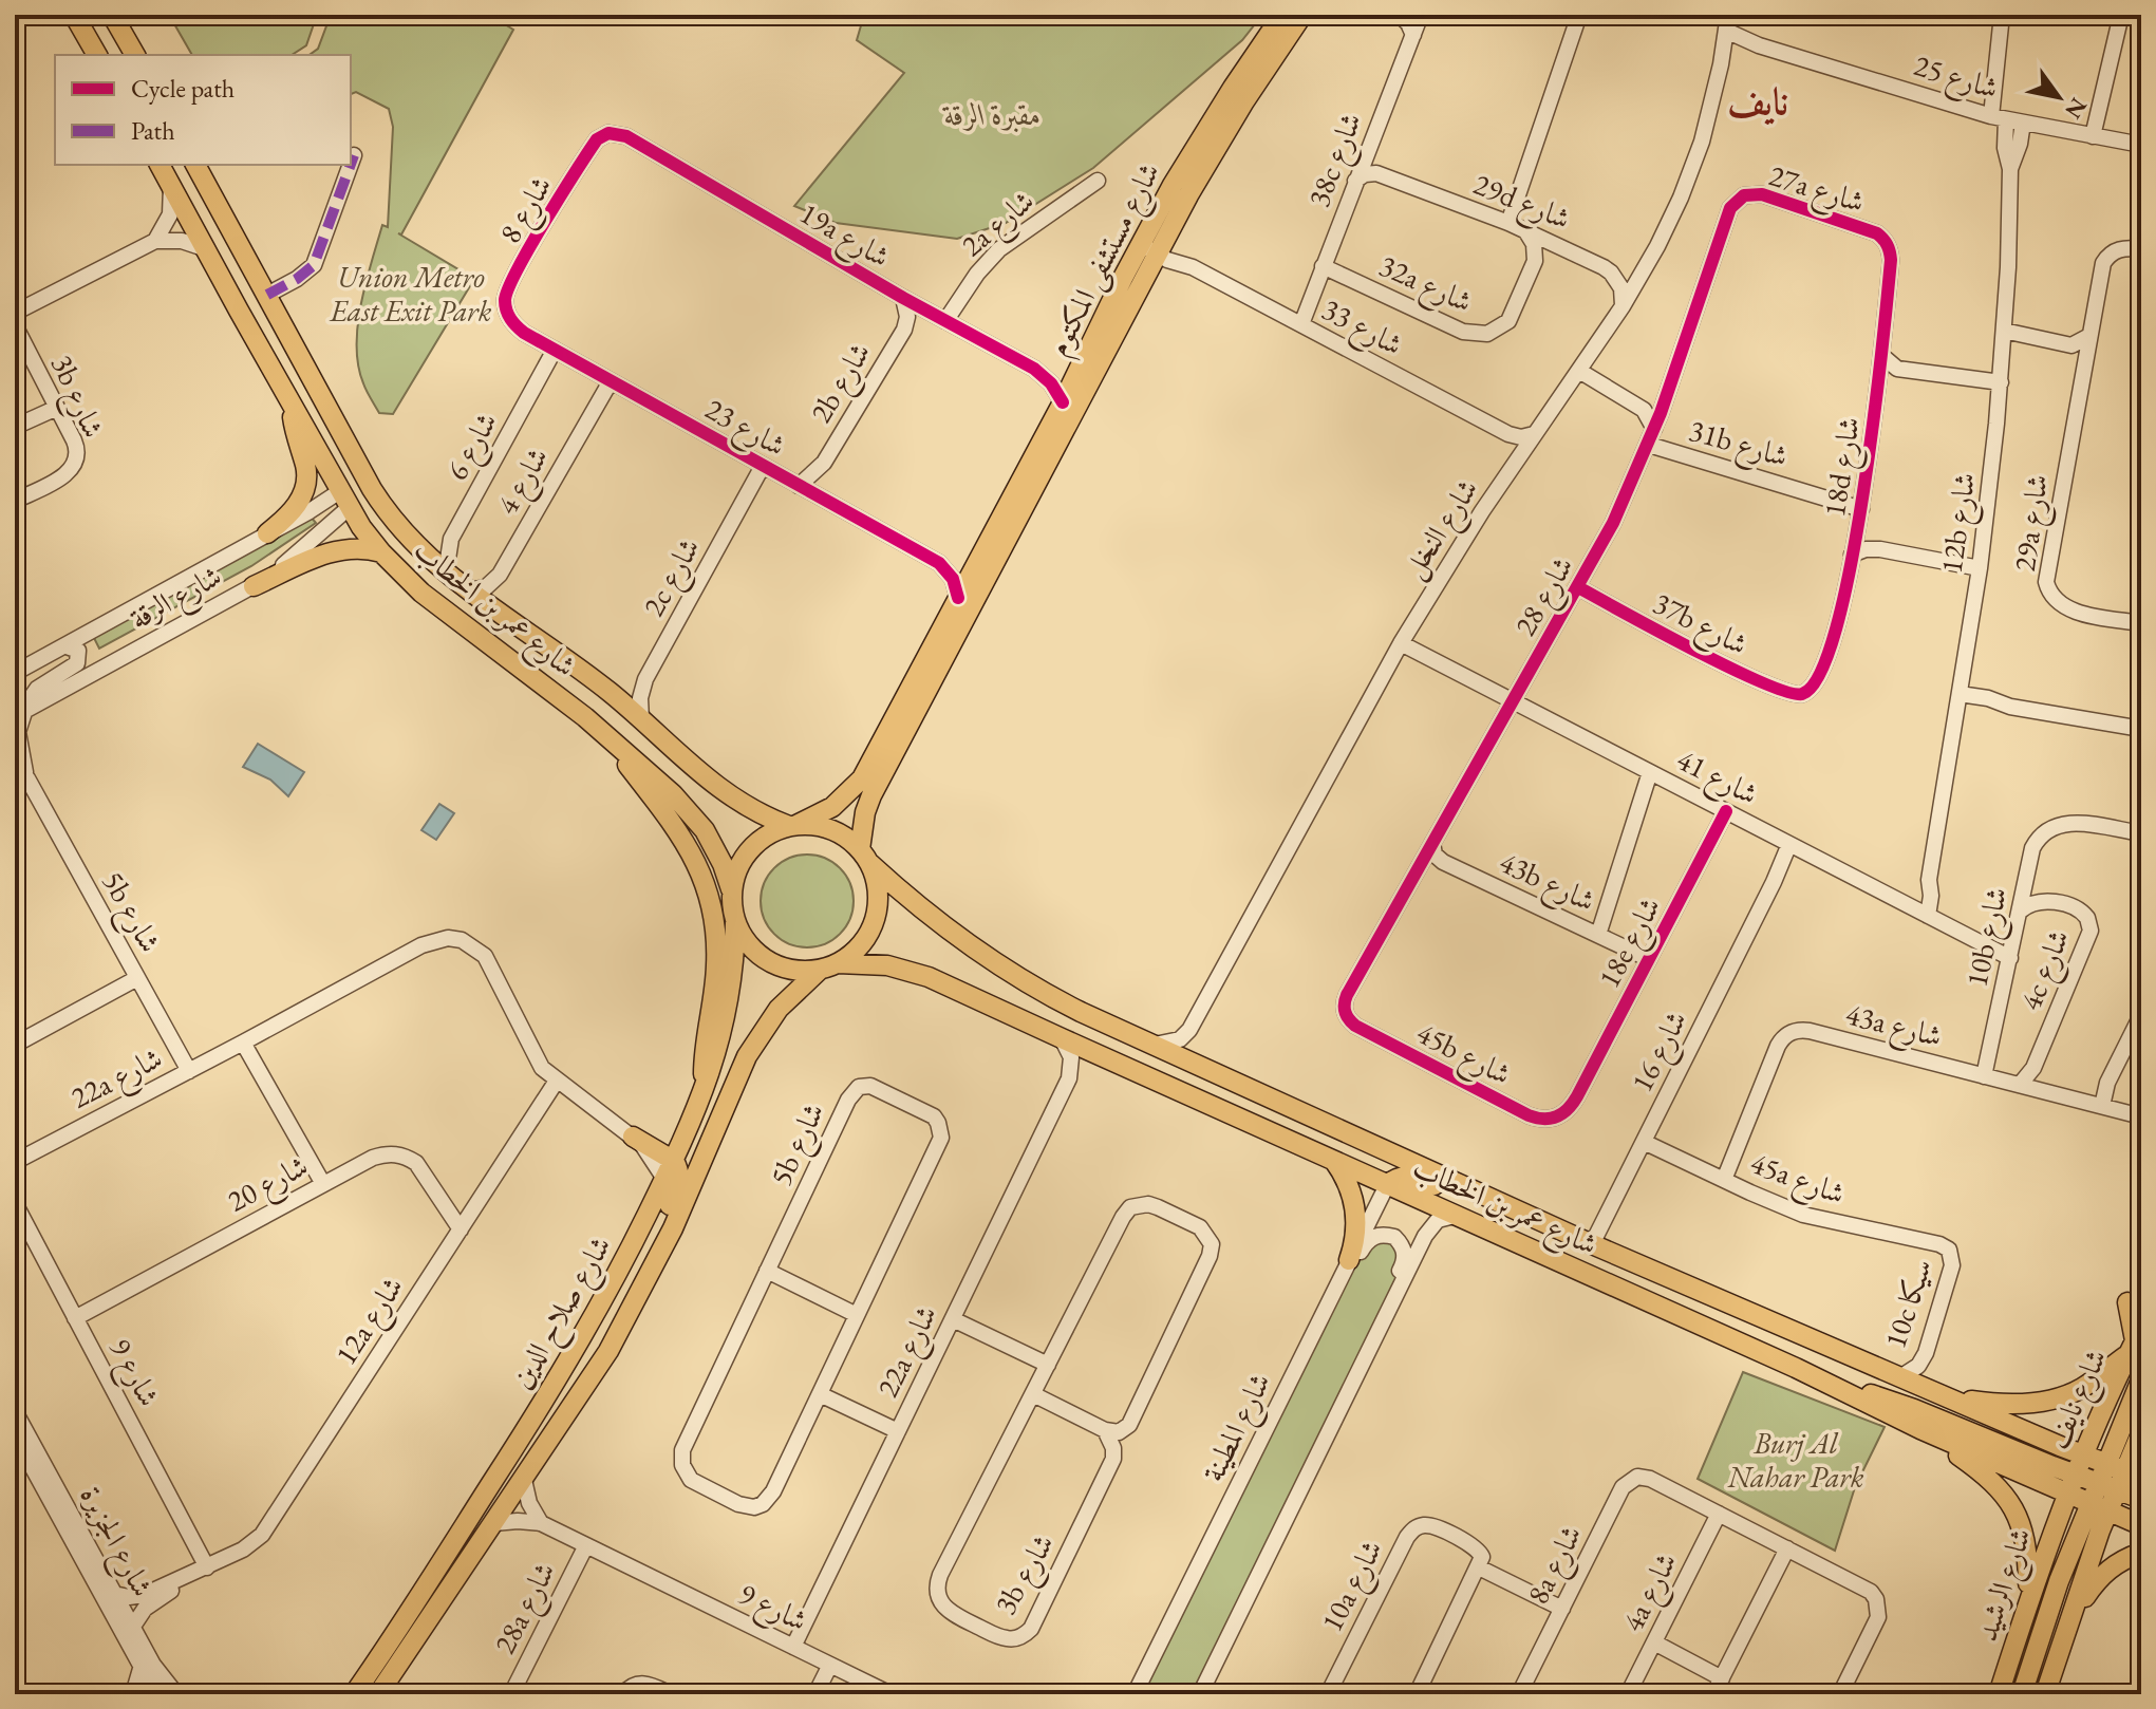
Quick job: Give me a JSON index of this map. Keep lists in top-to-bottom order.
{
  "streets": {
    "main road": [
      "شارع مستشفى المكتوم",
      "شارع عمر بن الخطاب",
      "شارع صلاح الدين",
      "شارع نايف",
      "شارع الرشيد"
    ],
    "street": [
      "شارع 25",
      "38c شارع",
      "27a شارع",
      "29d شارع",
      "شارع 8",
      "2a شارع",
      "19a شارع",
      "32a شارع",
      "شارع 33",
      "2b شارع",
      "3b شارع",
      "شارع 23",
      "31b شارع",
      "شارع 6",
      "18d شارع",
      "شارع 4",
      "12b شارع",
      "29a شارع",
      "شارع النخل",
      "2c شارع",
      "شارع 28",
      "شارع الرقة",
      "37b شارع",
      "شارع 41",
      "43b شارع",
      "5b شارع",
      "10b شارع",
      "18e شارع",
      "4c شارع",
      "43a شارع",
      "شارع 16",
      "45b شارع",
      "22a شارع",
      "45a شارع",
      "شارع 20",
      "10c سيكا",
      "12a شارع",
      "شارع 9",
      "شارع المطينة",
      "شارع الجزيرة",
      "8a شارع",
      "10a شارع",
      "4a شارع",
      "28a شارع"
    ]
  },
  "crossings": [
    ["شارع 25", "12b شارع"],
    ["شارع 25", "شارع النخل"],
    ["38c شارع", "32a شارع"],
    ["38c شارع", "شارع 33"],
    ["27a شارع", "18d شارع"],
    ["27a شارع", "شارع 28"],
    ["29d شارع", "32a شارع"],
    ["29d شارع", "شارع النخل"],
    ["شارع 8", "19a شارع"],
    ["شارع 8", "شارع 23"],
    ["2a شارع", "19a شارع"],
    ["19a شارع", "شارع مستشفى المكتوم"],
    ["19a شارع", "2b شارع"],
    ["شارع مستشفى المكتوم", "شارع 33"],
    ["شارع مستشفى المكتوم", "شارع عمر بن الخطاب"],
    ["شارع مستشفى المكتوم", "شارع صلاح الدين"],
    ["شارع 33", "شارع النخل"],
    ["2b شارع", "شارع 23"],
    ["شارع 23", "شارع 6"],
    ["شارع 23", "شارع 4"],
    ["شارع 23", "2c شارع"],
    ["31b شارع", "18d شارع"],
    ["31b شارع", "شارع 28"],
    ["شارع 6", "شارع عمر بن الخطاب"],
    ["18d شارع", "37b شارع"],
    ["شارع 4", "شارع عمر بن الخطاب"],
    ["12b شارع", "شارع 41"],
    ["شارع النخل", "شارع عمر بن الخطاب"],
    ["شارع النخل", "شارع 41"],
    ["2c شارع", "شارع عمر بن الخطاب"],
    ["شارع 28", "37b شارع"],
    ["شارع 28", "شارع 41"],
    ["شارع 28", "43b شارع"],
    ["شارع 28", "45b شارع"],
    ["شارع الرقة", "شارع عمر بن الخطاب"],
    ["شارع الرقة", "5b شارع"],
    ["شارع عمر بن الخطاب", "شارع 16"],
    ["شارع عمر بن الخطاب", "10c سيكا"],
    ["شارع عمر بن الخطاب", "شارع صلاح الدين"],
    ["شارع عمر بن الخطاب", "شارع نايف"],
    ["شارع عمر بن الخطاب", "شارع المطينة"],
    ["شارع عمر بن الخطاب", "شارع الرشيد"],
    ["شارع 41", "10b شارع"],
    ["شارع 41", "18e شارع"],
    ["شارع 41", "شارع 16"],
    ["43b شارع", "18e شارع"],
    ["5b شارع", "22a شارع"],
    ["10b شارع", "4c شارع"],
    ["10b شارع", "43a شارع"],
    ["18e شارع", "45b شارع"],
    ["4c شارع", "43a شارع"],
    ["43a شارع", "45a شارع"],
    ["شارع 16", "45a شارع"],
    ["22a شارع", "12a شارع"],
    ["22a شارع", "شارع 9"],
    ["45a شارع", "10c سيكا"],
    ["شارع 20", "12a شارع"],
    ["شارع 20", "شارع 9"],
    ["شارع صلاح الدين", "شارع 9"],
    ["12a شارع", "شارع 9"],
    ["12a شارع", "شارع الجزيرة"],
    ["شارع 9", "28a شارع"],
    ["شارع نايف", "شارع الرشيد"],
    ["8a شارع", "4a شارع"]
  ],
  "districts": ["نایف"],
  "parks": ["مقبرة الرقة", "Union Metro East Exit Park", "Burj Al Nahar Park"],
  "legend": ["Cycle path", "Path"],
  "north": "bottom right"
}
